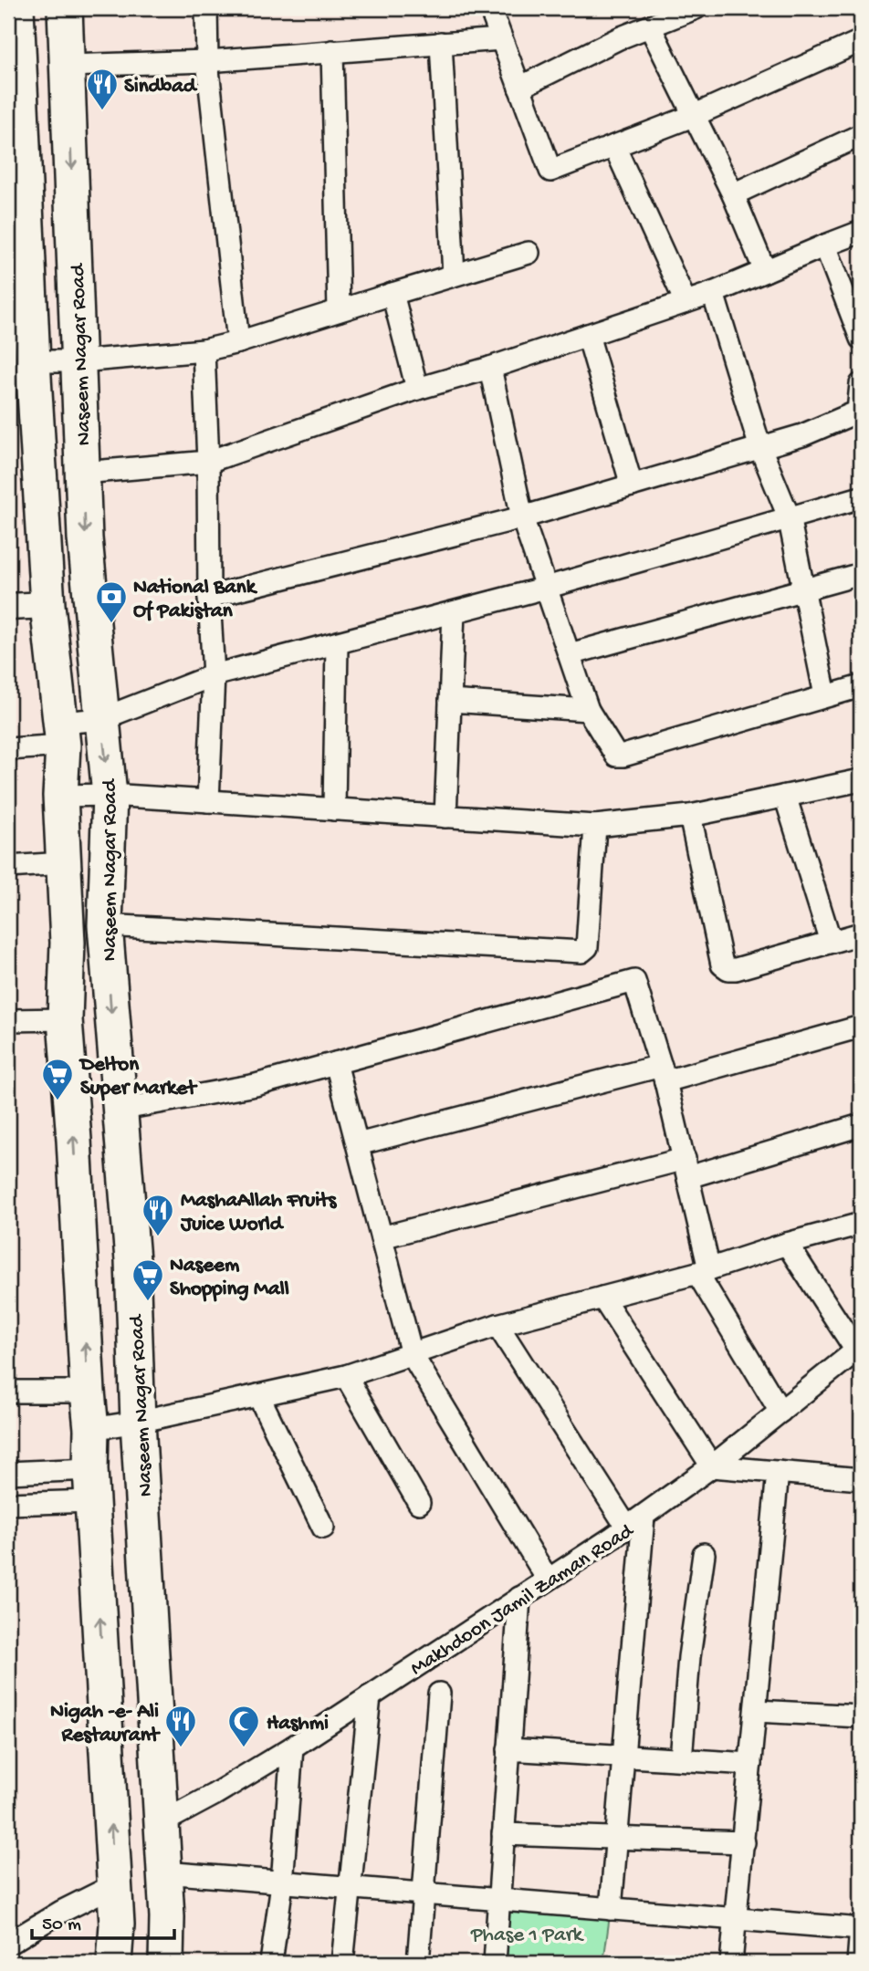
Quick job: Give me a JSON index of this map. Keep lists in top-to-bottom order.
{
  "streets": {
    "main road": ["Naseem Nagar Road"],
    "street": ["Makhdoon Jamil Zaman Road"]
  },
  "crossings": [
    ["Naseem Nagar Road", "Makhdoon Jamil Zaman Road"]
  ],
  "parks": ["Phase 1 Park"],
  "places": {
    "restaurant": ["Sindbad", "MashaAllah Fruits Juice World", "Nigah -e- Ali Restaurant"],
    "bank": ["National Bank Of Pakistan"],
    "supermarket": ["Delton Super Market", "Naseem Shopping Mall"],
    "mosque": ["Hashmi"]
  },
  "scale_bar": "50 m"
}
